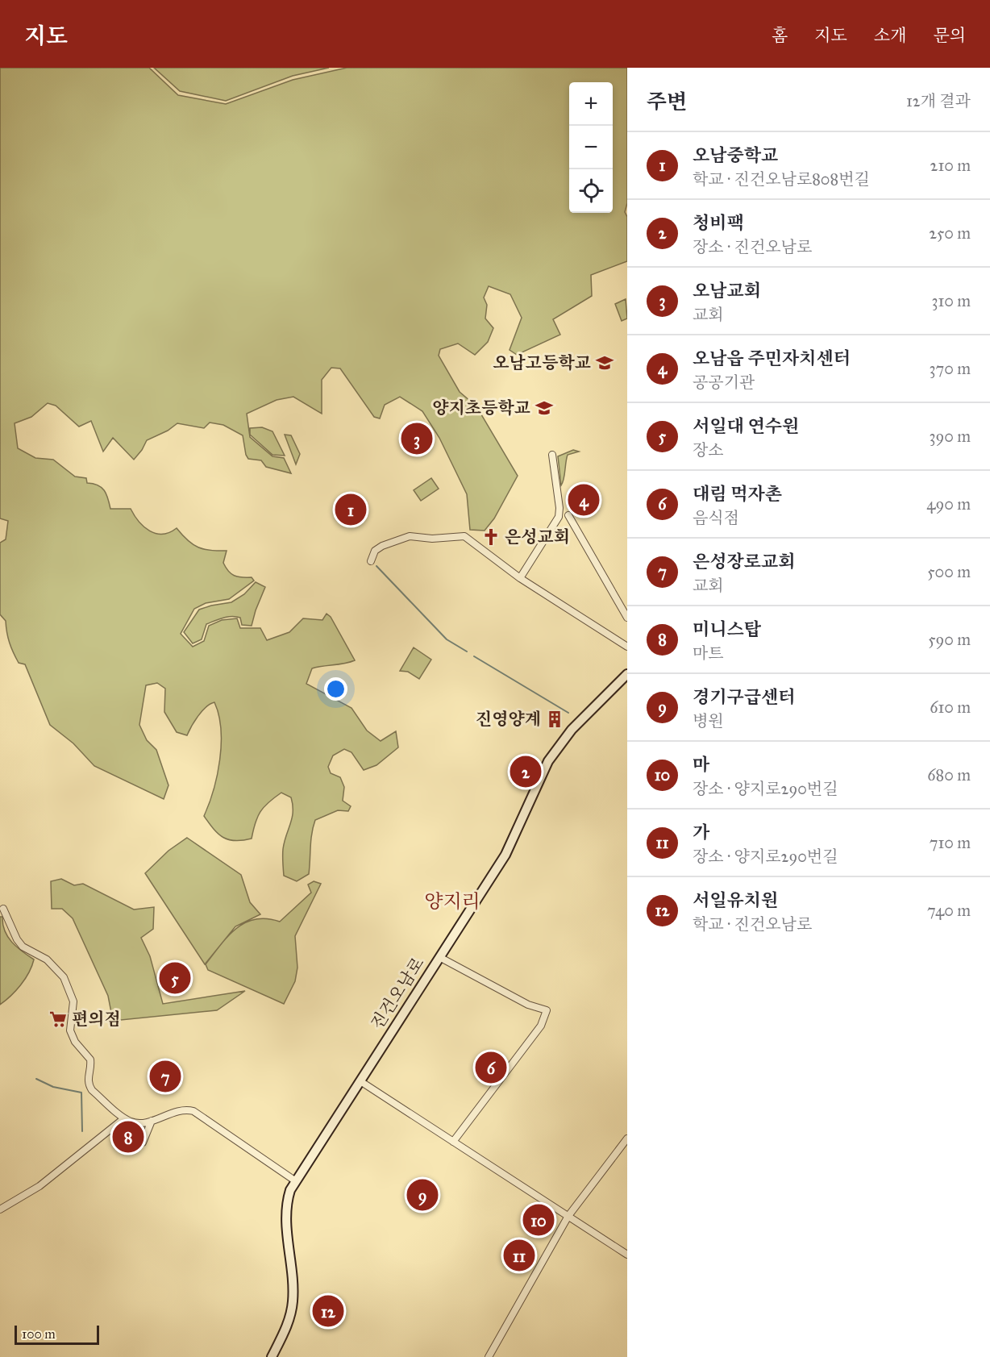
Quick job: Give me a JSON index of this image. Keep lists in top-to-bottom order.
{
  "streets": {
    "main road": ["진건오남로"]
  },
  "districts": ["양지리"],
  "places": {
    "school or university": ["오남고등학교", "양지초등학교"],
    "church": ["은성교회"],
    "building": ["진영양계"],
    "supermarket": ["편의점"]
  },
  "scale_bar": "100 m",
  "page": {
    "header": "지도",
    "nav": [
      "홈",
      "지도",
      "소개",
      "문의"
    ],
    "heading": ["주변", "12개 결과"],
    "map_buttons": ["+", "−"],
    "list": [
      {
        "mark": "1",
        "name": "오남중학교",
        "note": "학교 · 진건오남로808번길",
        "value": "210 m"
      },
      {
        "mark": "2",
        "name": "청비팩",
        "note": "장소 · 진건오남로",
        "value": "250 m"
      },
      {
        "mark": "3",
        "name": "오남교회",
        "note": "교회",
        "value": "310 m"
      },
      {
        "mark": "4",
        "name": "오남읍 주민자치센터",
        "note": "공공기관",
        "value": "370 m"
      },
      {
        "mark": "5",
        "name": "서일대 연수원",
        "note": "장소",
        "value": "390 m"
      },
      {
        "mark": "6",
        "name": "대림 먹자촌",
        "note": "음식점",
        "value": "490 m"
      },
      {
        "mark": "7",
        "name": "은성장로교회",
        "note": "교회",
        "value": "500 m"
      },
      {
        "mark": "8",
        "name": "미니스탑",
        "note": "마트",
        "value": "590 m"
      },
      {
        "mark": "9",
        "name": "경기구급센터",
        "note": "병원",
        "value": "610 m"
      },
      {
        "mark": "10",
        "name": "마",
        "note": "장소 · 양지로290번길",
        "value": "680 m"
      },
      {
        "mark": "11",
        "name": "가",
        "note": "장소 · 양지로290번길",
        "value": "710 m"
      },
      {
        "mark": "12",
        "name": "서일유치원",
        "note": "학교 · 진건오남로",
        "value": "740 m"
      }
    ],
    "pins": [
      "3",
      "4",
      "1",
      "2",
      "5",
      "6",
      "7",
      "8",
      "9",
      "10",
      "11",
      "12"
    ],
    "scale": "100 m"
  }
}
